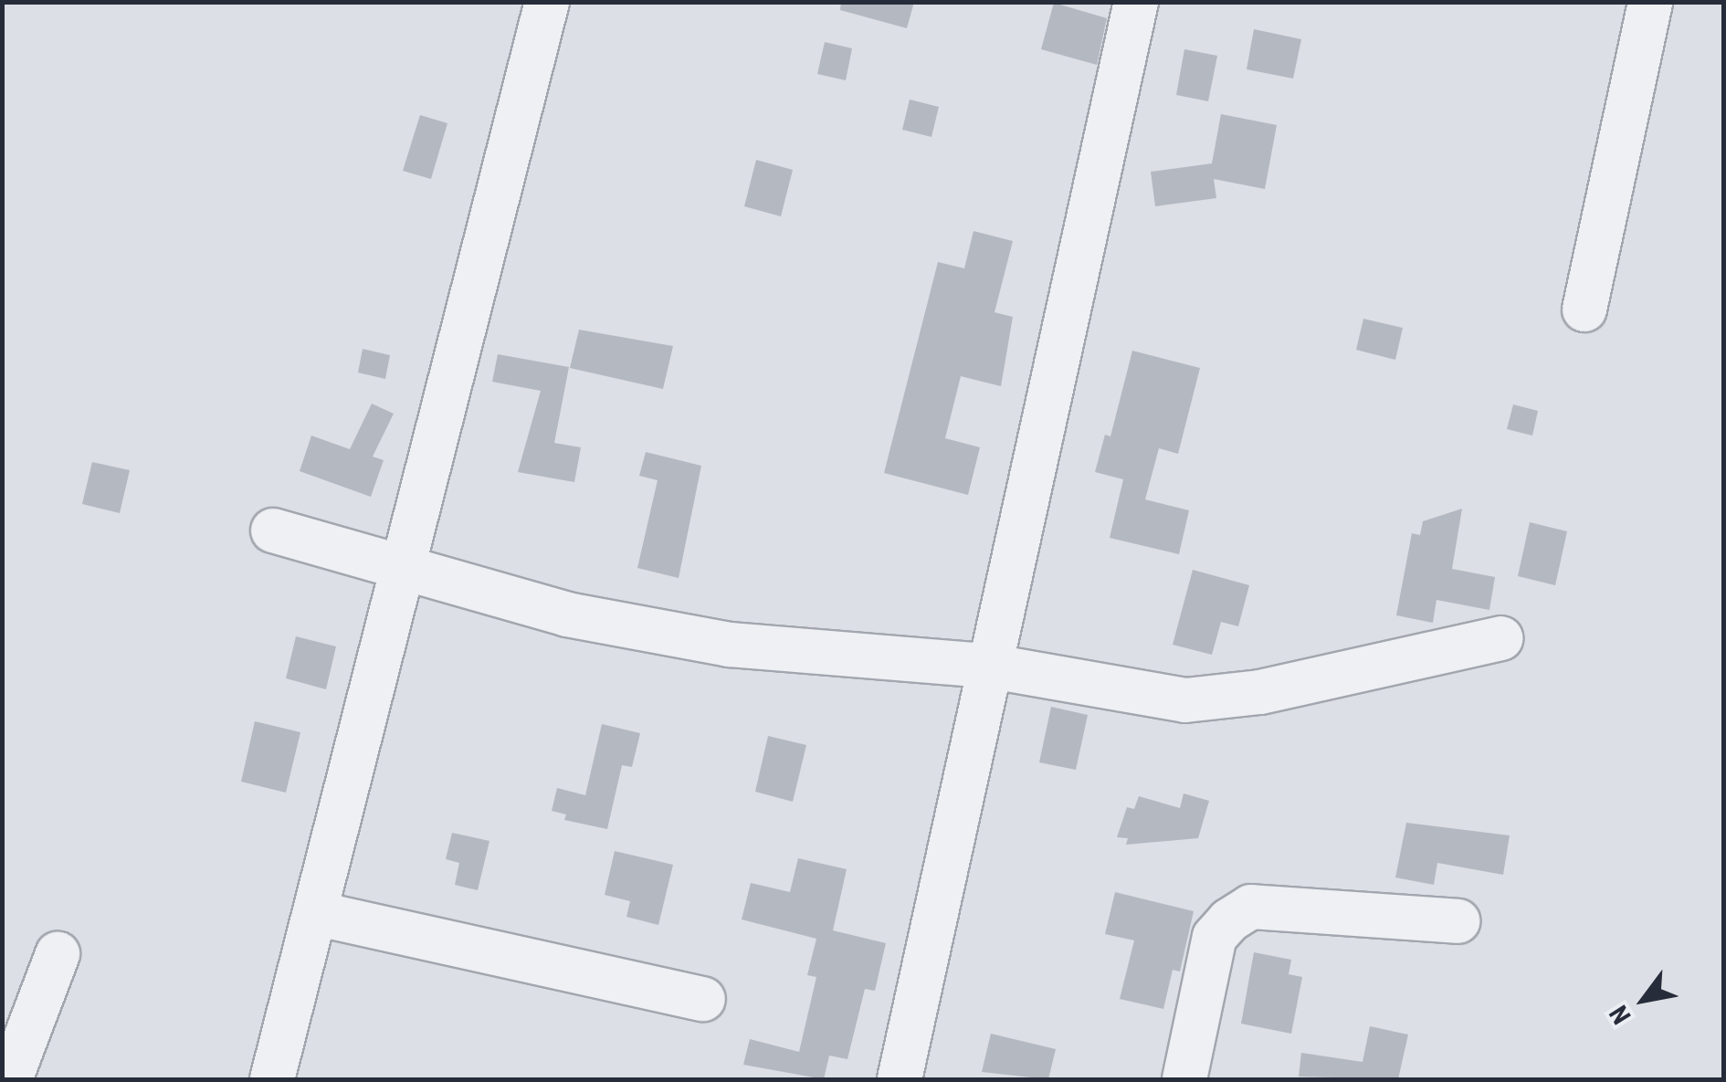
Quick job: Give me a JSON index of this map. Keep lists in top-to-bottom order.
{
  "north": "bottom left"
}
